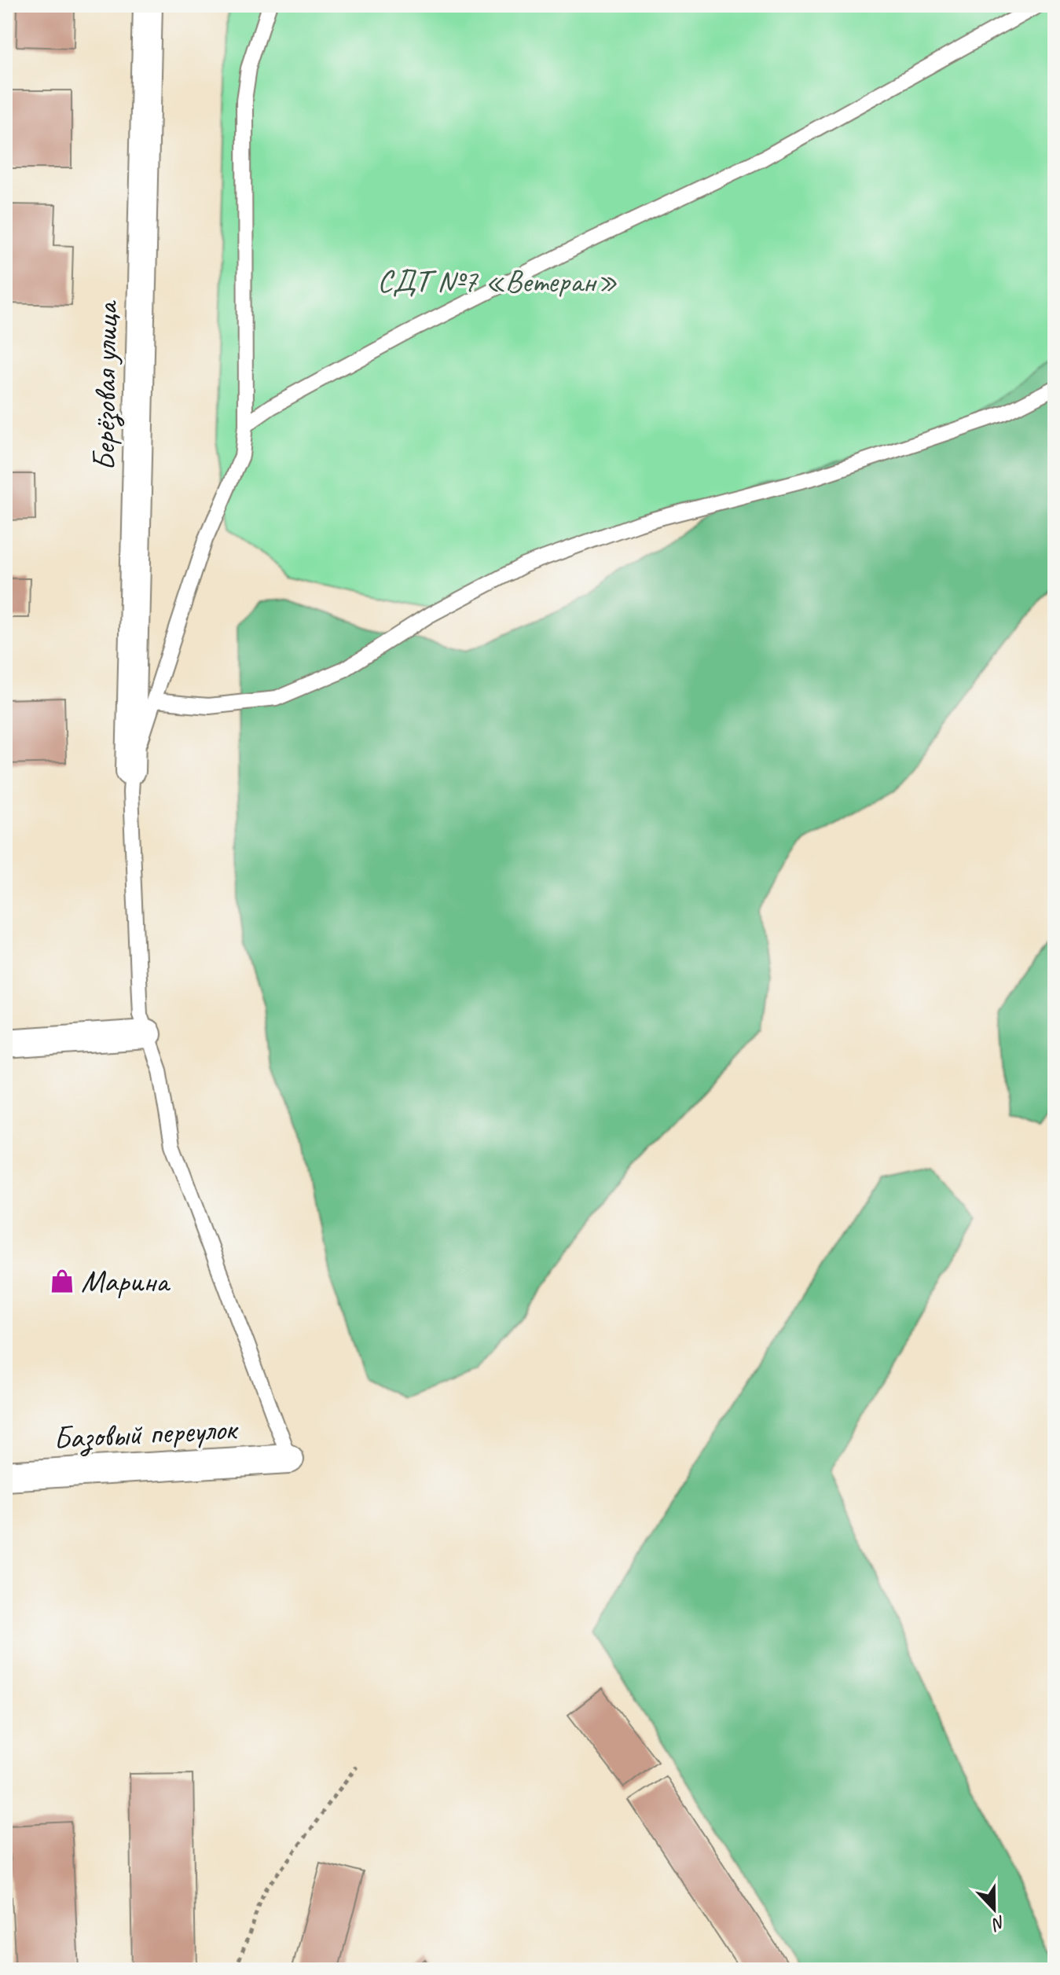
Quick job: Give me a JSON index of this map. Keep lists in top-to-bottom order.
{
  "streets": {
    "street": ["Берёзовая улица", "Базовый переулок"]
  },
  "parks": ["СДТ №7 «Ветеран»"],
  "places": {
    "shop": ["Марина"]
  },
  "north": "bottom"
}
